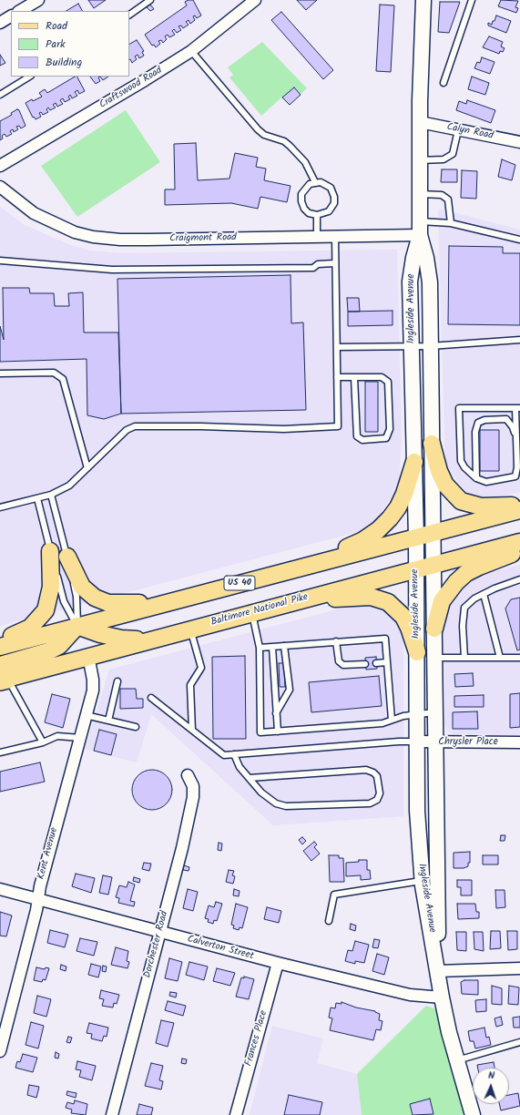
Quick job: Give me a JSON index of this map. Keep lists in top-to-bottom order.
{
  "streets": {
    "main road": ["Ingleside Avenue", "US 40", "Baltimore National Pike"],
    "street": [
      "Craftswood Road",
      "Calyn Road",
      "Craigmont Road",
      "Chrysler Place",
      "Kent Avenue",
      "Dorchester Road",
      "Calverton Street",
      "Frances Place"
    ]
  },
  "crossings": [
    ["Calyn Road", "Ingleside Avenue"],
    ["Craigmont Road", "Ingleside Avenue"],
    ["Ingleside Avenue", "US 40"],
    ["Ingleside Avenue", "Baltimore National Pike"],
    ["Ingleside Avenue", "Chrysler Place"],
    ["Ingleside Avenue", "Calverton Street"],
    ["Baltimore National Pike", "Kent Avenue"],
    ["Kent Avenue", "Calverton Street"],
    ["Dorchester Road", "Calverton Street"],
    ["Calverton Street", "Frances Place"]
  ],
  "legend": ["Road", "Park", "Building"],
  "north": "top"
}
